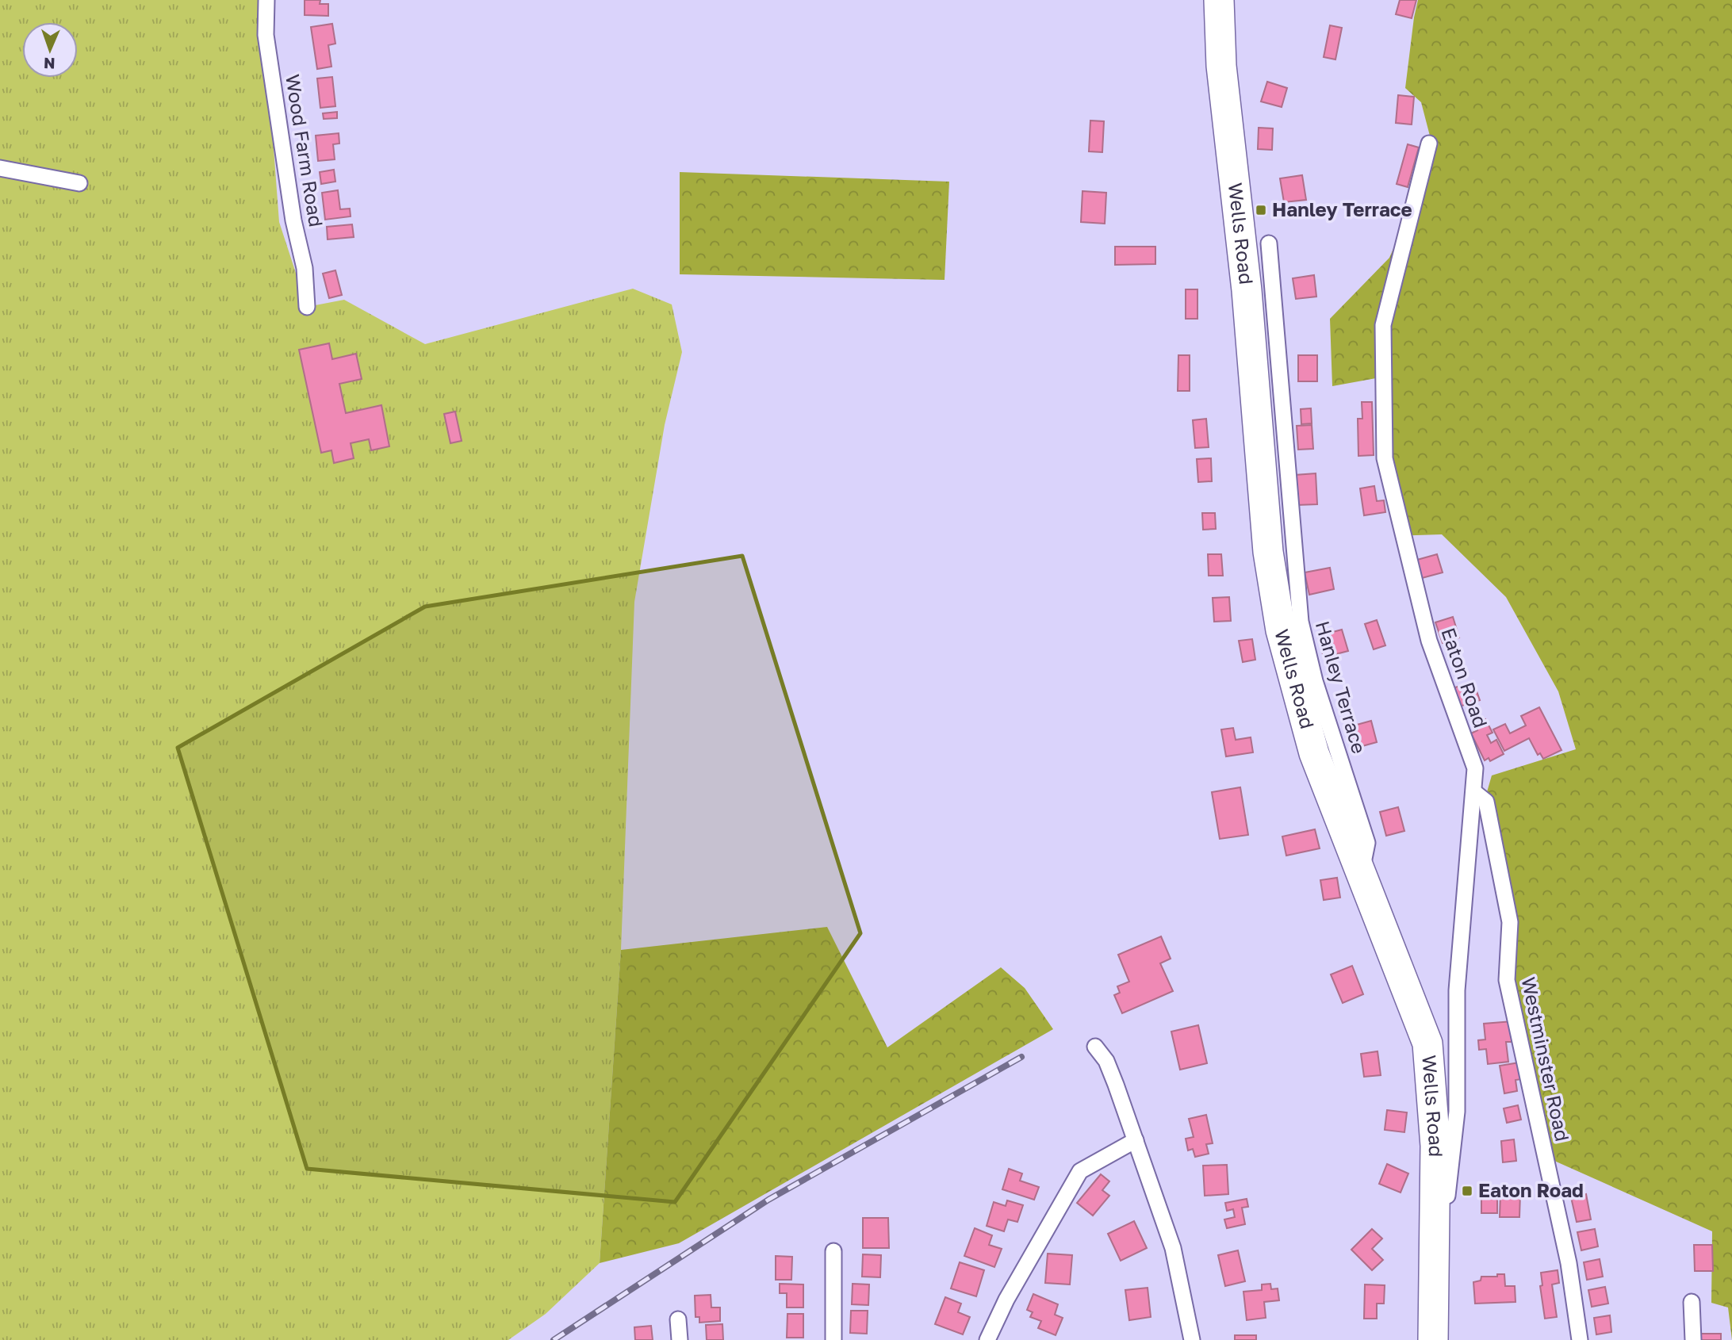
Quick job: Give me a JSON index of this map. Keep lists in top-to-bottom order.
{
  "streets": {
    "highway": ["Wells Road"],
    "street": [
      "Wood Farm Road",
      "Eaton Road",
      "Hanley Terrace",
      "Westminster Road"
    ]
  },
  "crossings": [
    ["Wells Road", "Eaton Road"],
    ["Wells Road", "Hanley Terrace"],
    ["Eaton Road", "Westminster Road"]
  ],
  "places": {
    "transit": ["Hanley Terrace", "Eaton Road"]
  },
  "north": "bottom"
}
